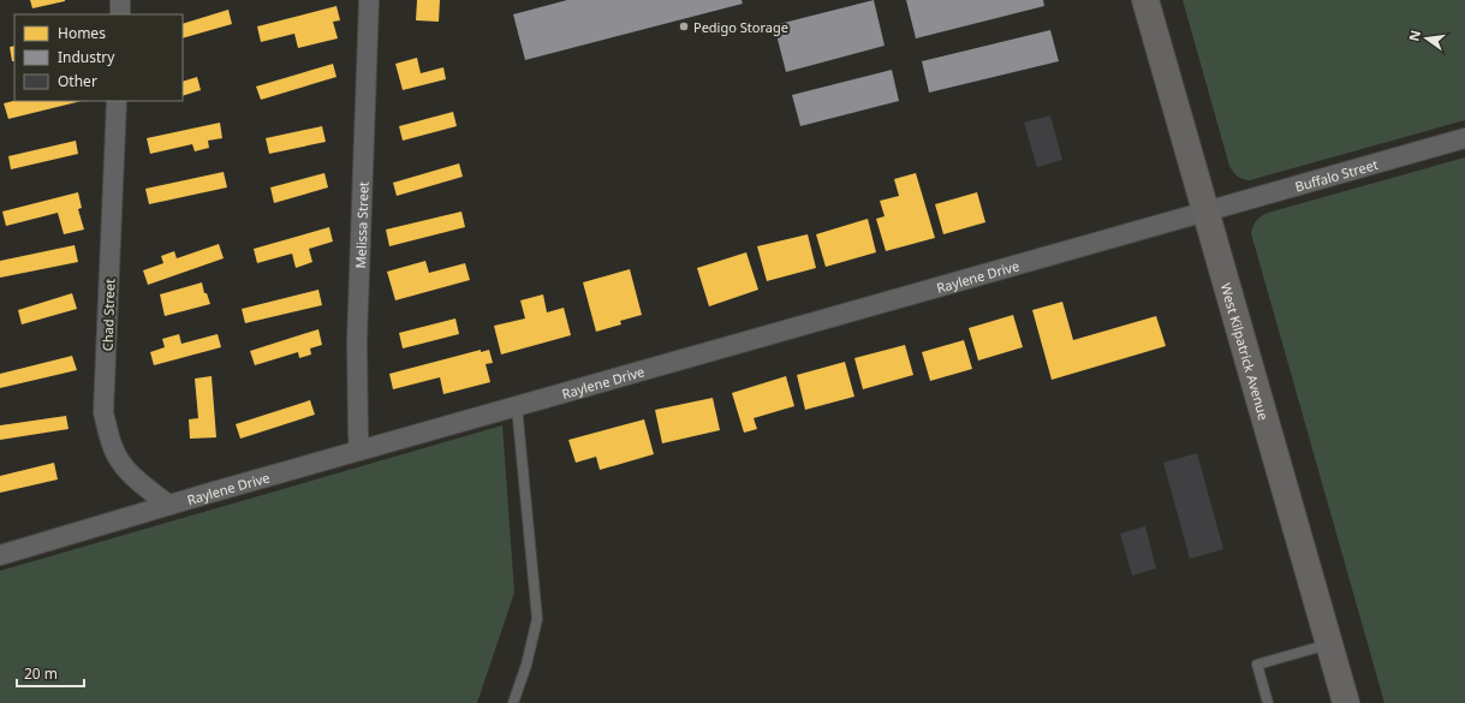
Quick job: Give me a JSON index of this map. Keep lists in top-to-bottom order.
{
  "streets": {
    "main road": ["West Kilpatrick Avenue"],
    "street": [
      "Buffalo Street",
      "Melissa Street",
      "Raylene Drive",
      "Chad Street"
    ]
  },
  "crossings": [
    ["Buffalo Street", "Raylene Drive"],
    ["Buffalo Street", "West Kilpatrick Avenue"],
    ["Melissa Street", "Raylene Drive"],
    ["Raylene Drive", "Chad Street"],
    ["Raylene Drive", "West Kilpatrick Avenue"]
  ],
  "places": ["Pedigo Storage"],
  "legend": ["Homes", "Industry", "Other"],
  "scale_bar": "20 m",
  "north": "left"
}
